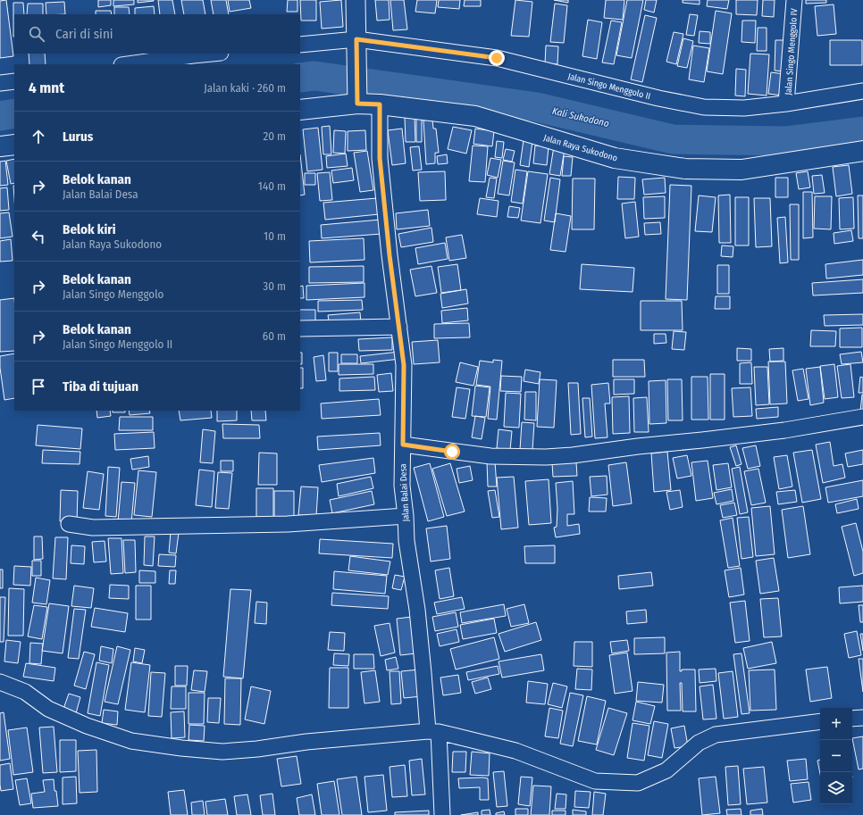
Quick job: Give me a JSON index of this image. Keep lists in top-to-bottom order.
{
  "streets": {
    "main road": ["Jalan Raya Sukodono"],
    "street": ["Jalan Singo Menggolo IV", "Jalan Singo Menggolo II", "Jalan Balai Desa"]
  },
  "crossings": [
    ["Jalan Singo Menggolo IV", "Jalan Singo Menggolo II"],
    ["Jalan Raya Sukodono", "Jalan Balai Desa"]
  ],
  "water": ["Kali Sukodono"],
  "page": {
    "search": "Cari di sini",
    "heading": ["4 mnt", "Jalan kaki · 260 m"],
    "list": [
      ["Lurus", "20 m"],
      ["Belok kanan", "Jalan Balai Desa", "140 m"],
      ["Belok kiri", "Jalan Raya Sukodono", "10 m"],
      ["Belok kanan", "Jalan Singo Menggolo", "30 m"],
      ["Belok kanan", "Jalan Singo Menggolo II", "60 m"],
      "Tiba di tujuan"
    ],
    "map_buttons": ["+", "−"]
  }
}
